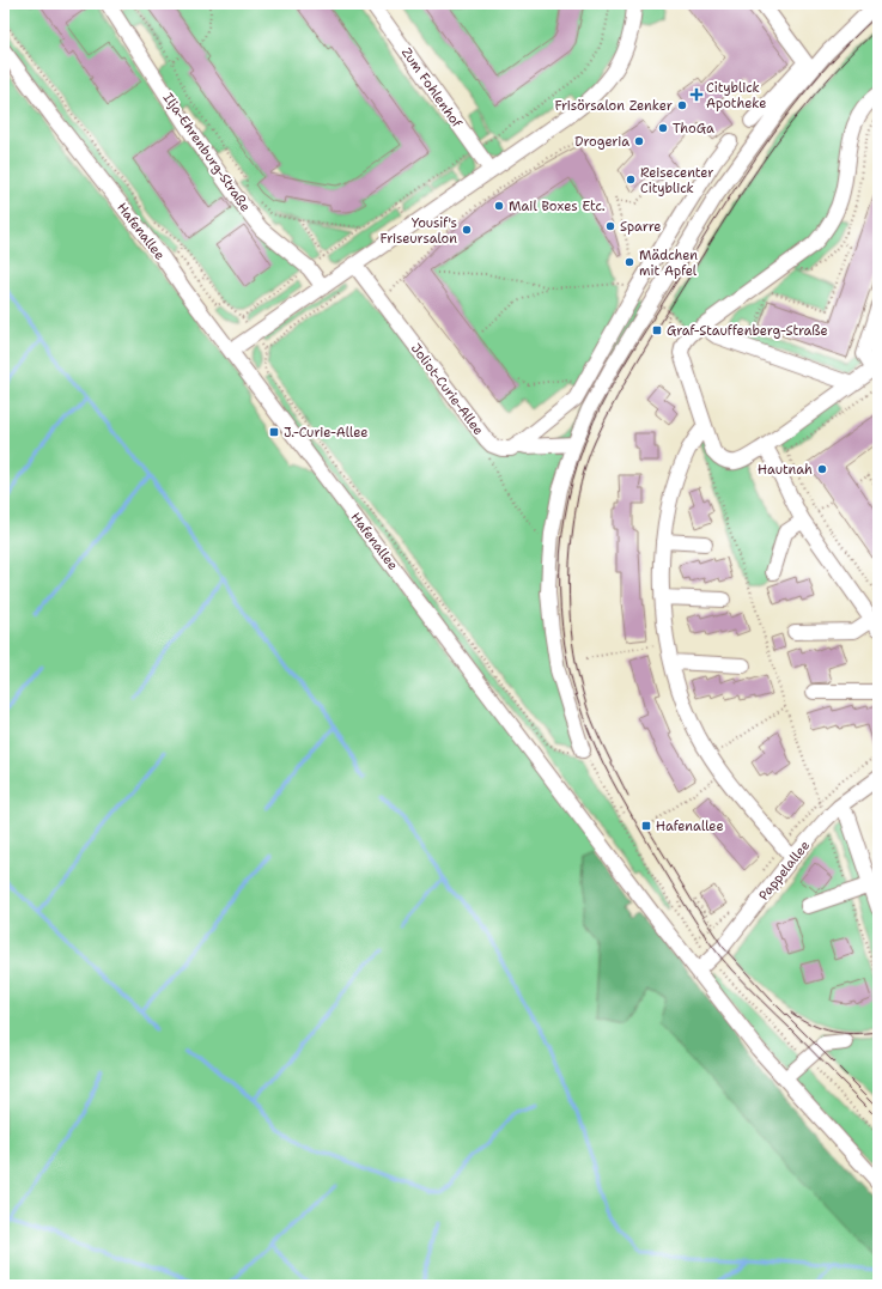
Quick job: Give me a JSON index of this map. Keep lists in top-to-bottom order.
{
  "streets": {
    "street": [
      "Zum Fohlenhof",
      "Ilja-Ehrenburg-Straße",
      "Hafenallee",
      "Joliot-Curie-Allee",
      "Pappelallee"
    ]
  },
  "crossings": [
    ["Hafenallee", "Pappelallee"]
  ],
  "places": {
    "health": ["Cityblick Apotheke"],
    "other": [
      "Frisörsalon Zenker",
      "ThoGa",
      "Drogeria",
      "Reisecenter Cityblick",
      "Mail Boxes Etc.",
      "Sparre",
      "Yousif's Friseursalon",
      "Mädchen mit Apfel",
      "Hautnah"
    ],
    "transit": ["Graf-Stauffenberg-Straße", "J.-Curie-Allee", "Hafenallee"]
  }
}
